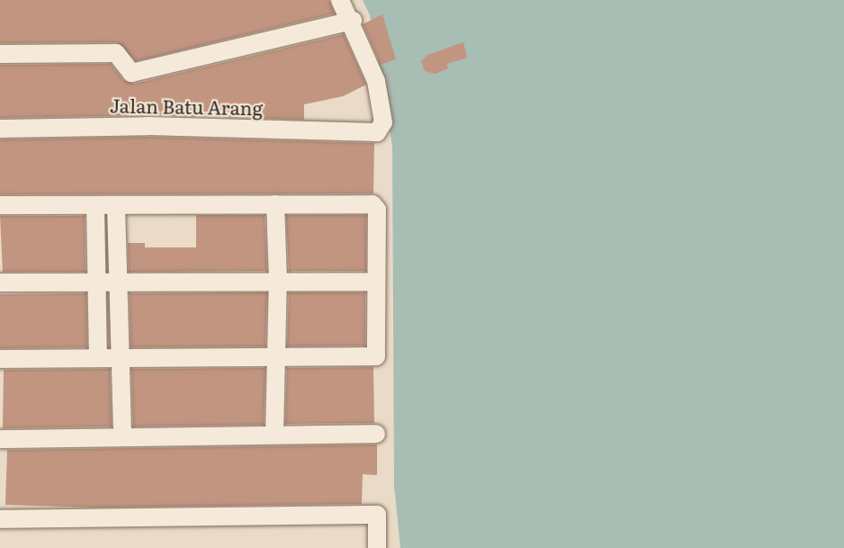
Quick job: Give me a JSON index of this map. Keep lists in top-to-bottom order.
{
  "streets": {
    "street": ["Jalan Batu Arang"]
  }
}
